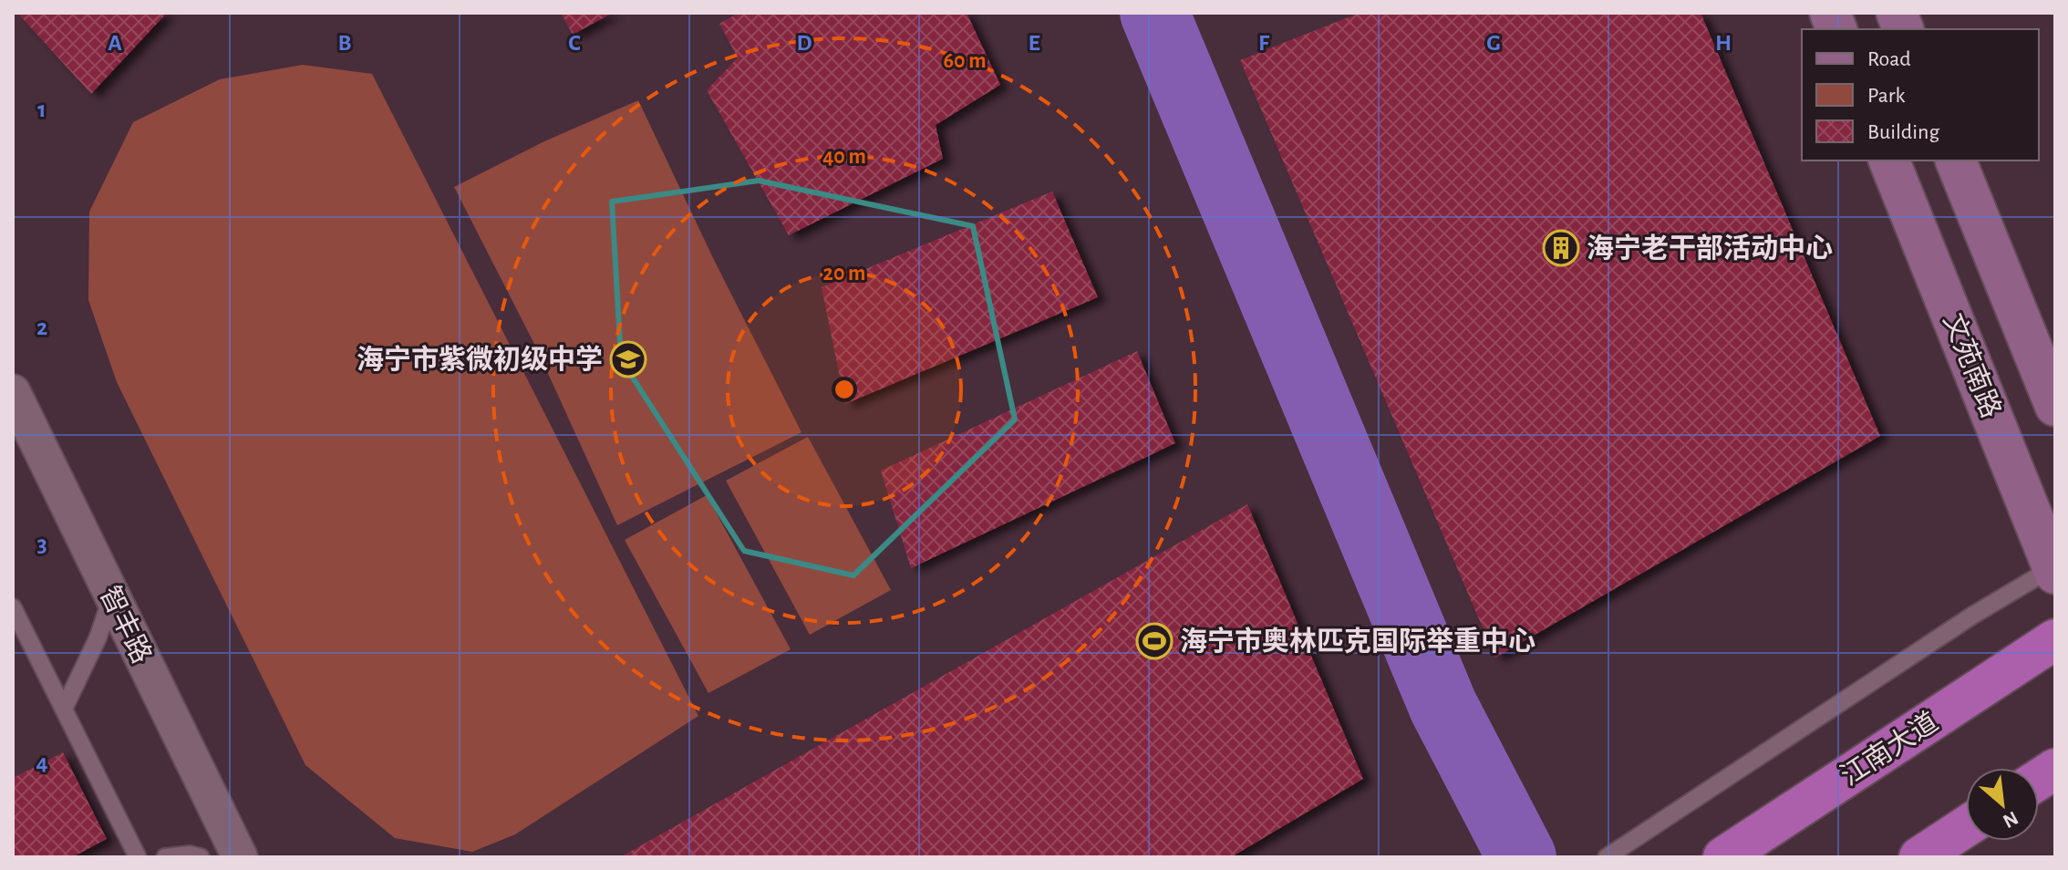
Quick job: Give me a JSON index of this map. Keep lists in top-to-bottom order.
{
  "streets": {
    "highway": ["江南大道"],
    "main road": ["文苑南路"],
    "street": ["智丰路"]
  },
  "places": {
    "building": ["海宁老干部活动中心"],
    "school or university": ["海宁市紫微初级中学"],
    "sports": ["海宁市奥林匹克国际举重中心"]
  },
  "legend": ["Road", "Park", "Building"],
  "north": "bottom right",
  "grid": {
    "columns": [
      "A",
      "B",
      "C",
      "D",
      "E",
      "F",
      "G",
      "H"
    ],
    "rows": [
      "1",
      "2",
      "3",
      "4"
    ]
  },
  "rings": ["60 m", "40 m", "20 m"]
}
